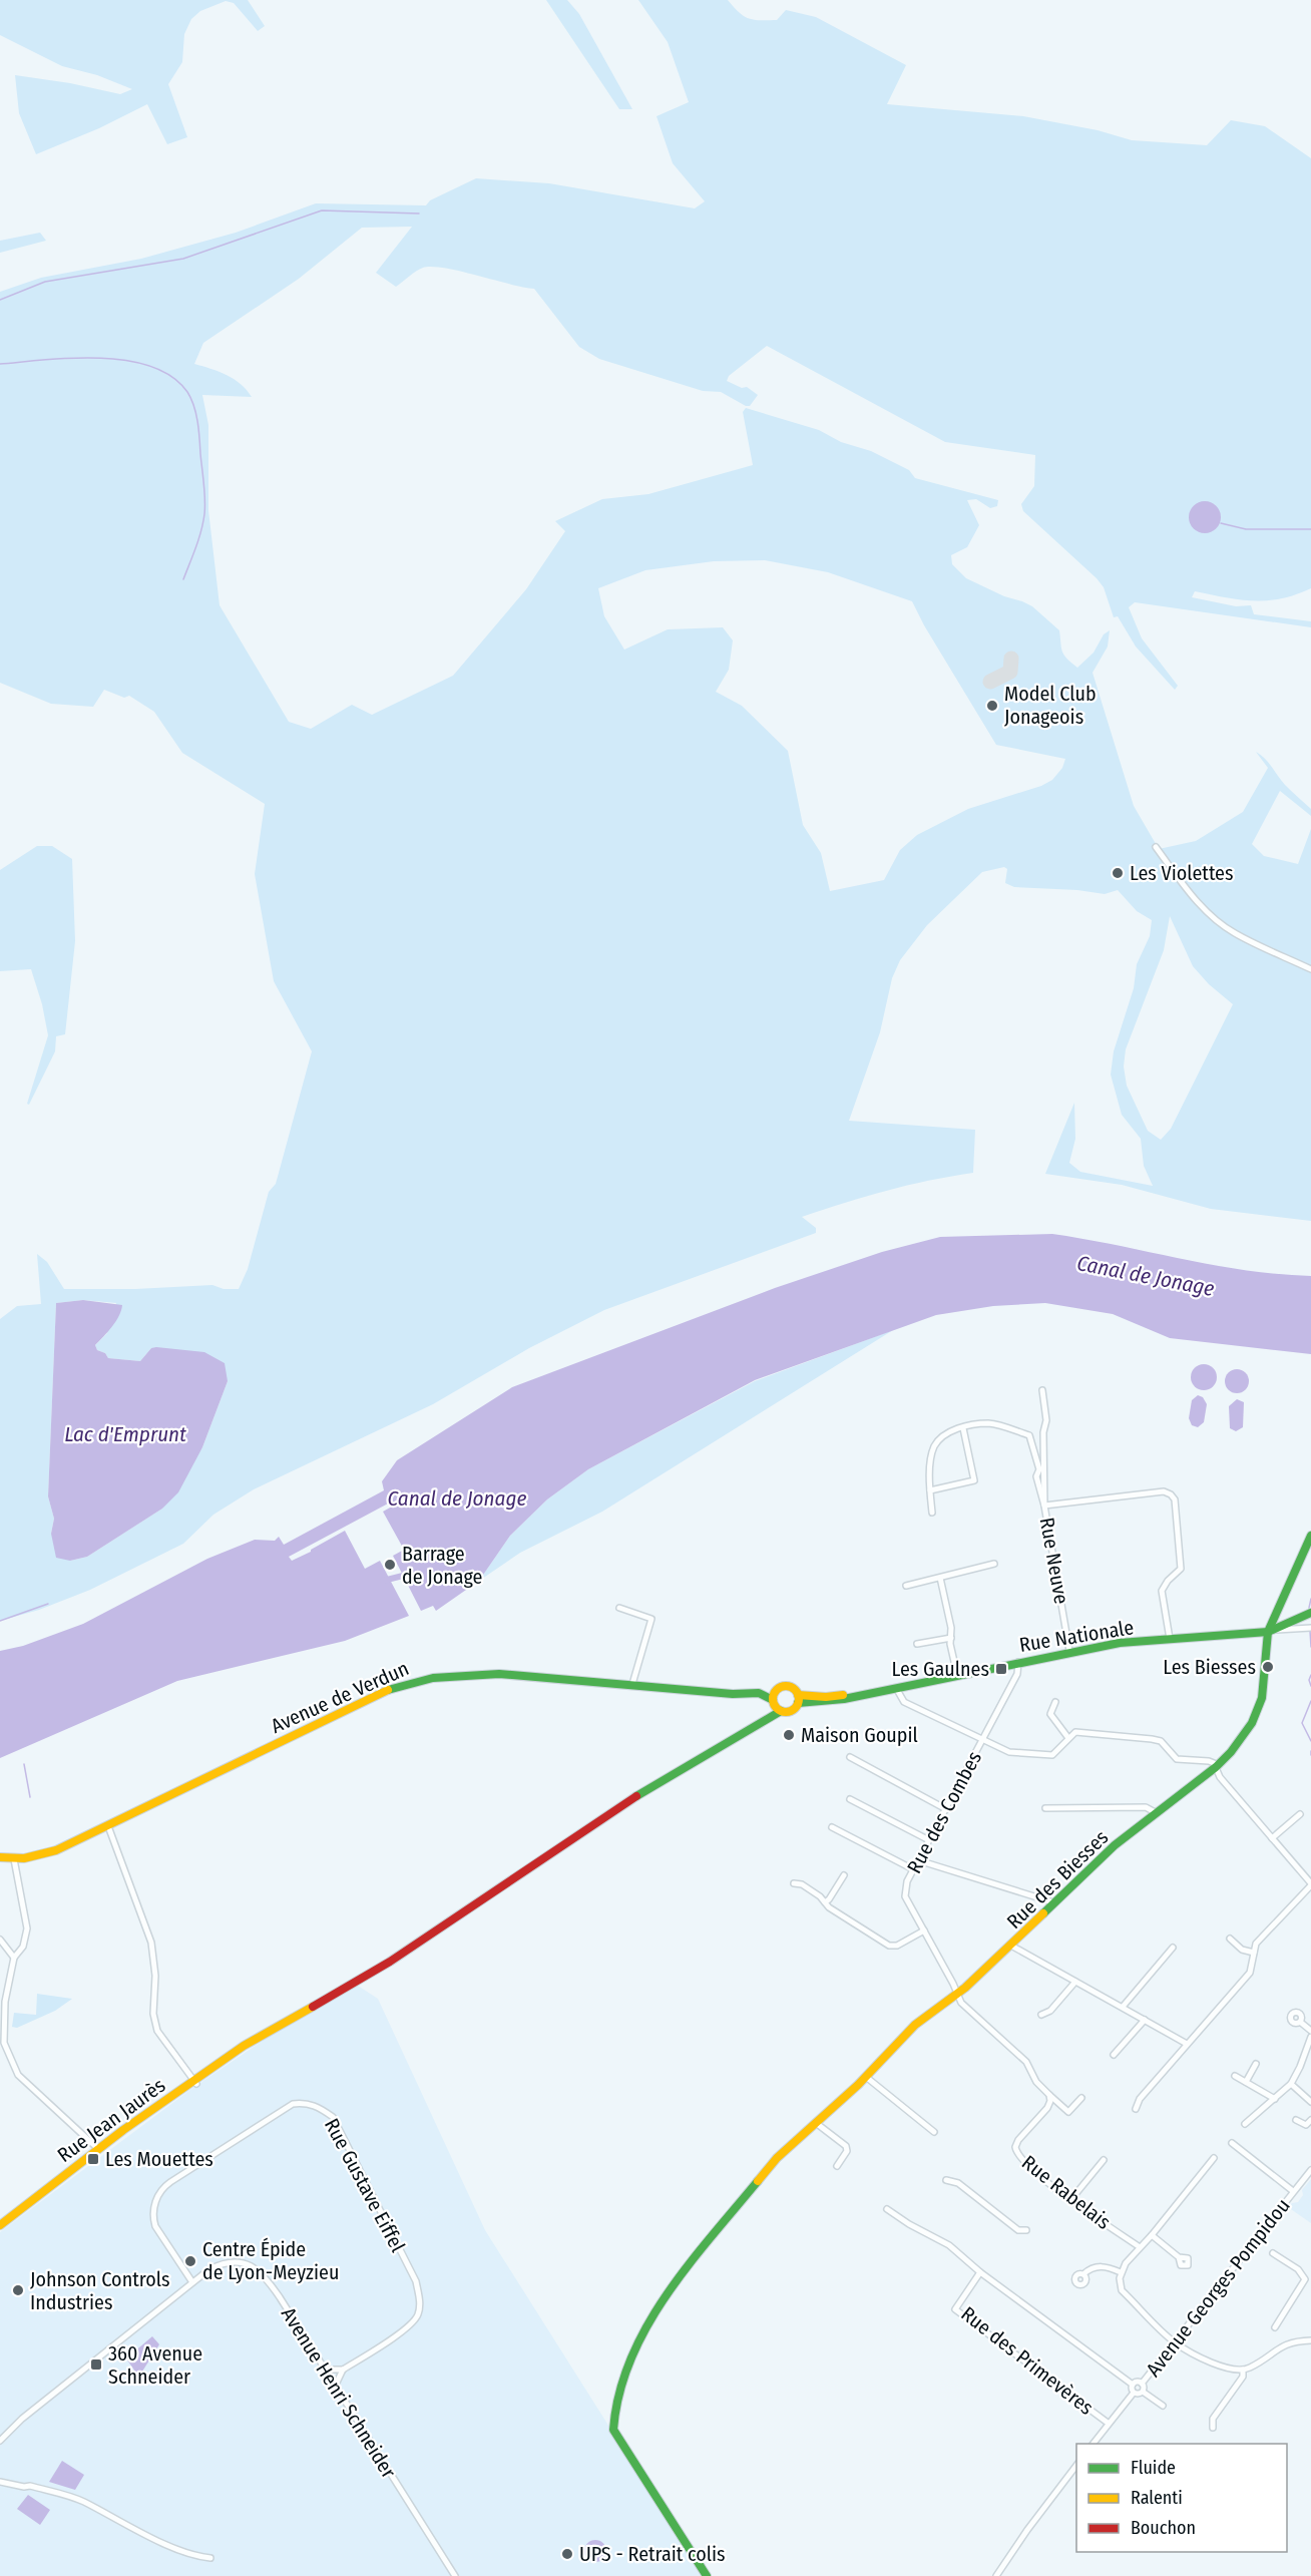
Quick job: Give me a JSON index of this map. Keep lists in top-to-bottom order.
{
  "streets": {
    "main road": [
      "Rue Nationale",
      "Avenue de Verdun",
      "Rue des Biesses",
      "Rue Jean Jaurès"
    ],
    "street": [
      "Rue Neuve",
      "Rue des Combes",
      "Rue Gustave Eiffel",
      "Rue Rabelais",
      "Avenue Georges Pompidou",
      "Rue des Primevères",
      "Avenue Henri Schneider"
    ]
  },
  "crossings": [
    ["Rue Neuve", "Rue Nationale"],
    ["Rue Nationale", "Avenue de Verdun"],
    ["Rue Nationale", "Rue des Combes"],
    ["Rue Nationale", "Rue des Biesses"],
    ["Avenue de Verdun", "Rue Jean Jaurès"],
    ["Rue des Combes", "Rue des Biesses"],
    ["Rue Gustave Eiffel", "Avenue Henri Schneider"],
    ["Avenue Georges Pompidou", "Rue des Primevères"]
  ],
  "water": ["Canal de Jonage", "Lac d'Emprunt"],
  "places": {
    "other": [
      "Model Club Jonageois",
      "Les Violettes",
      "Barrage de Jonage",
      "Les Biesses",
      "Maison Goupil",
      "Centre Épide de Lyon-Meyzieu",
      "Johnson Controls Industries",
      "UPS - Retrait colis"
    ],
    "transit": ["Les Gaulnes", "Les Mouettes", "360 Avenue Schneider"]
  },
  "legend": ["Fluide", "Ralenti", "Bouchon"]
}
